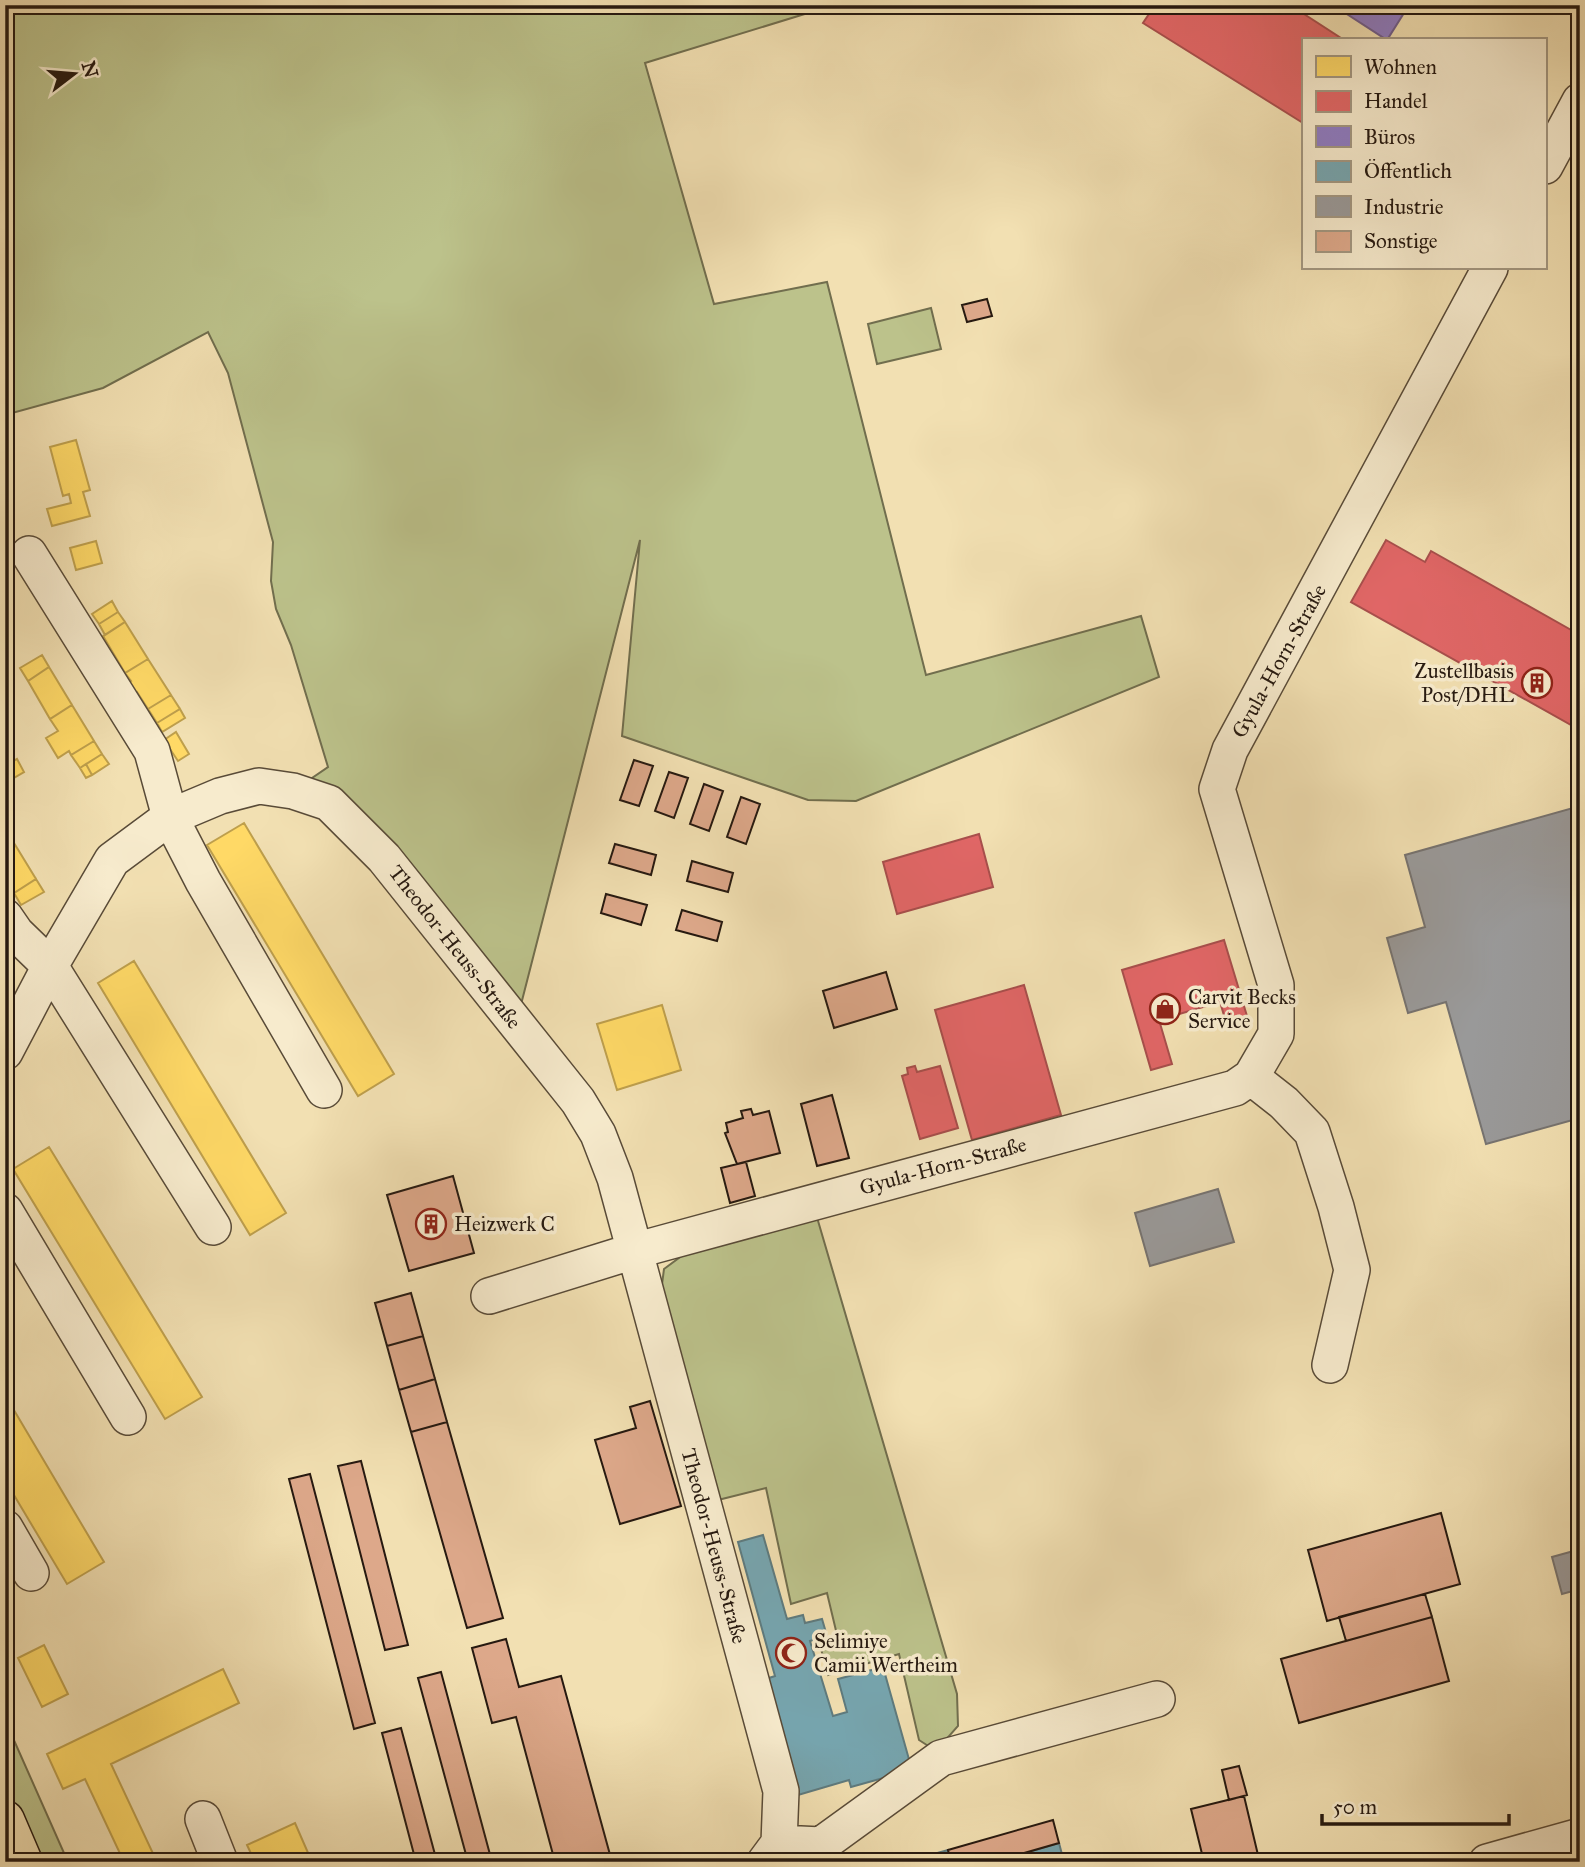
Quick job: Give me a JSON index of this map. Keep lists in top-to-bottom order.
{
  "streets": {
    "street": ["Gyula-Horn-Straße", "Theodor-Heuss-Straße"]
  },
  "crossings": [
    ["Gyula-Horn-Straße", "Theodor-Heuss-Straße"]
  ],
  "places": {
    "building": ["Zustellbasis Post/DHL", "Heizwerk C"],
    "shop": ["Carvit Becks Service"],
    "mosque": ["Selimiye Camii Wertheim"]
  },
  "legend": [
    "Wohnen",
    "Handel",
    "Büros",
    "Öffentlich",
    "Industrie",
    "Sonstige"
  ],
  "scale_bar": "50 m",
  "north": "right"
}
